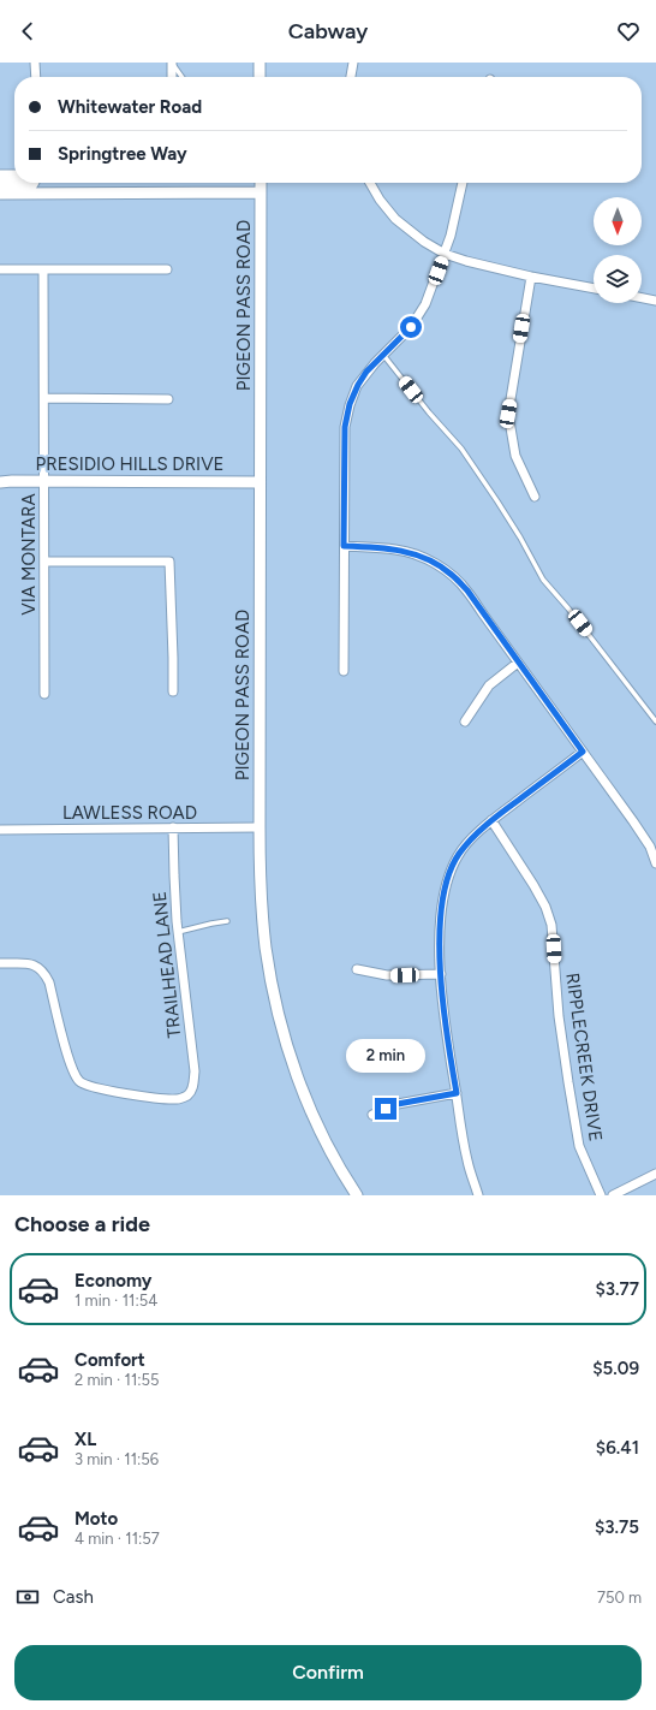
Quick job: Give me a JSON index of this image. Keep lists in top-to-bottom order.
{
  "streets": {
    "street": [
      "PIGEON PASS ROAD",
      "PRESIDIO HILLS DRIVE",
      "VIA MONTARA",
      "LAWLESS ROAD",
      "TRAILHEAD LANE",
      "RIPPLECREEK DRIVE"
    ]
  },
  "crossings": [
    ["PIGEON PASS ROAD", "PRESIDIO HILLS DRIVE"],
    ["PIGEON PASS ROAD", "LAWLESS ROAD"],
    ["PRESIDIO HILLS DRIVE", "VIA MONTARA"],
    ["LAWLESS ROAD", "TRAILHEAD LANE"]
  ],
  "north": "bottom",
  "page": {
    "header": "Cabway",
    "banner": ["Whitewater Road", "Springtree Way"],
    "bubble": "2 min",
    "heading": "Choose a ride",
    "list": [
      {
        "name": "Economy",
        "note": "1 min · 11:54",
        "value": "$3.77"
      },
      {
        "name": "Comfort",
        "note": "2 min · 11:55",
        "value": "$5.09"
      },
      {
        "name": "XL",
        "note": "3 min · 11:56",
        "value": "$6.41"
      },
      {
        "name": "Moto",
        "note": "4 min · 11:57",
        "value": "$3.75"
      }
    ],
    "pay": ["Cash", "750 m"],
    "buttons": "Confirm"
  }
}
